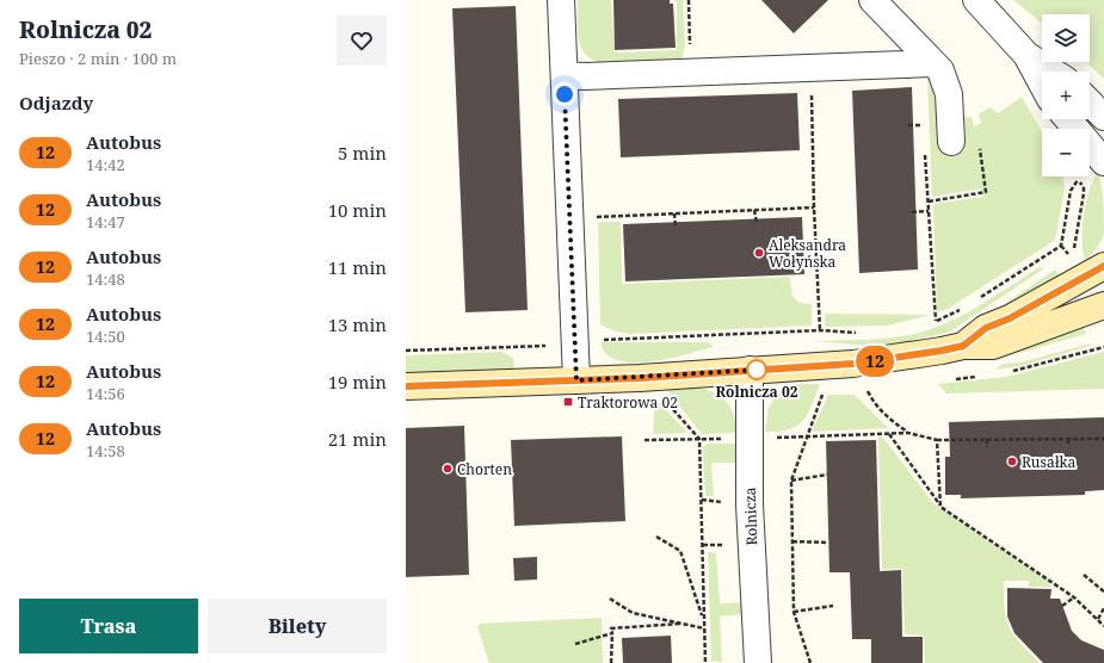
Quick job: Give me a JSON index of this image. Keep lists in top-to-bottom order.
{
  "streets": {
    "street": ["Rolnicza"]
  },
  "places": {
    "other": [
      "Aleksandra Wołyńska",
      "Rolnicza 02",
      "Rusałka",
      "Chorten"
    ],
    "transit": ["Traktorowa 02"]
  },
  "lines": ["bus line 12"],
  "page": {
    "heading": [
      ["Rolnicza 02", "Pieszo · 2 min · 100 m"],
      "Odjazdy"
    ],
    "on_map": "12",
    "map_buttons": ["+", "−"],
    "list": [
      {
        "mark": "12",
        "name": "Autobus",
        "note": "14:42",
        "value": "5 min"
      },
      {
        "mark": "12",
        "name": "Autobus",
        "note": "14:47",
        "value": "10 min"
      },
      {
        "mark": "12",
        "name": "Autobus",
        "note": "14:48",
        "value": "11 min"
      },
      {
        "mark": "12",
        "name": "Autobus",
        "note": "14:50",
        "value": "13 min"
      },
      {
        "mark": "12",
        "name": "Autobus",
        "note": "14:56",
        "value": "19 min"
      },
      {
        "mark": "12",
        "name": "Autobus",
        "note": "14:58",
        "value": "21 min"
      }
    ],
    "buttons": ["Trasa", "Bilety"]
  }
}
